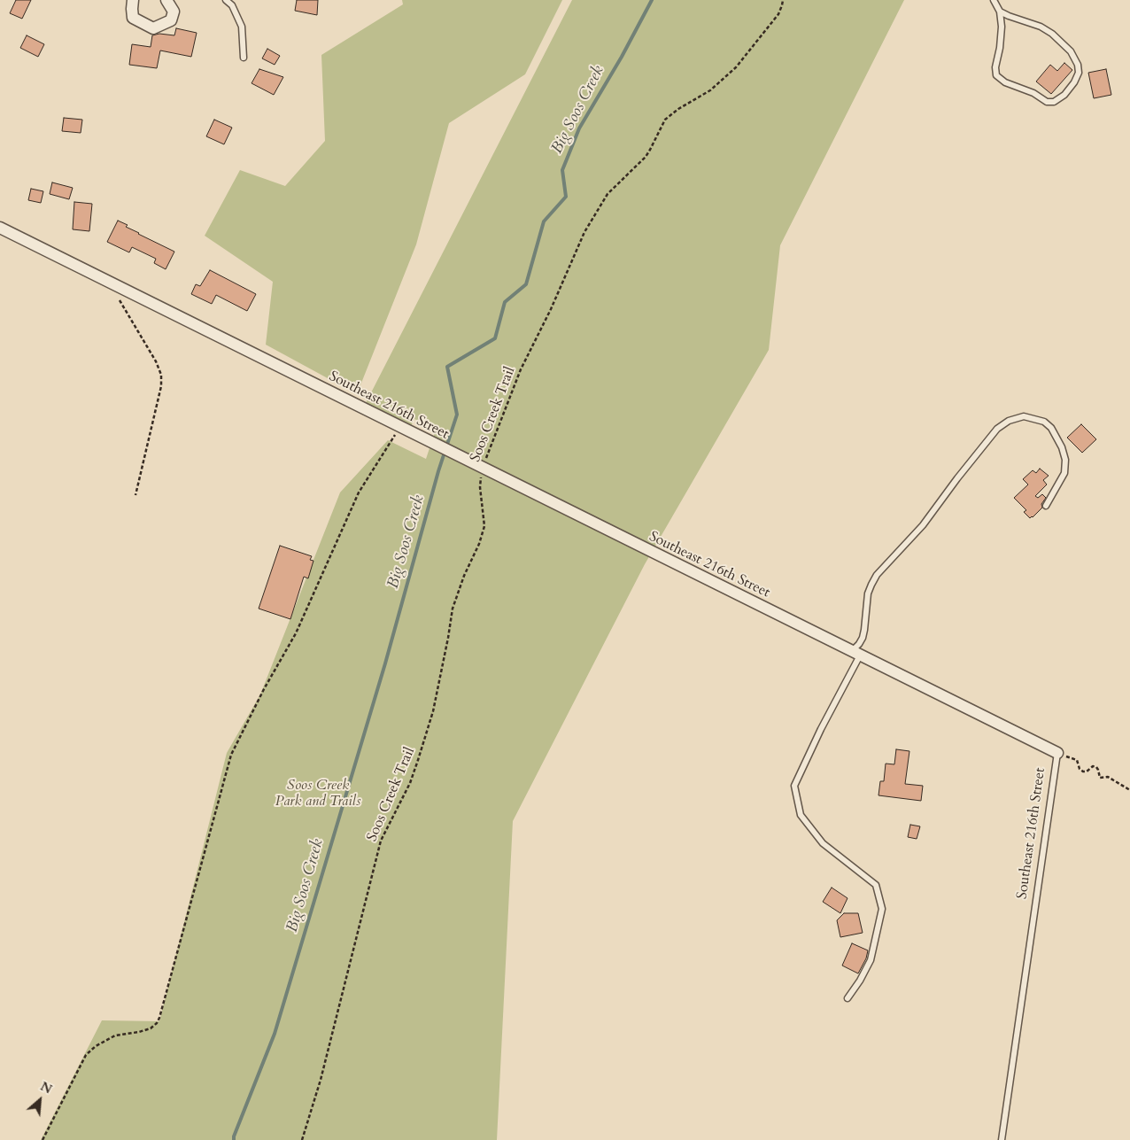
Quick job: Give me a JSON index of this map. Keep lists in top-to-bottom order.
{
  "streets": {
    "street": ["Southeast 216th Street"],
    "path": ["Soos Creek Trail"]
  },
  "crossings": [
    ["Southeast 216th Street", "Soos Creek Trail"]
  ],
  "water": ["Big Soos Creek"],
  "parks": ["Soos Creek Park and Trails"],
  "north": "top right"
}
